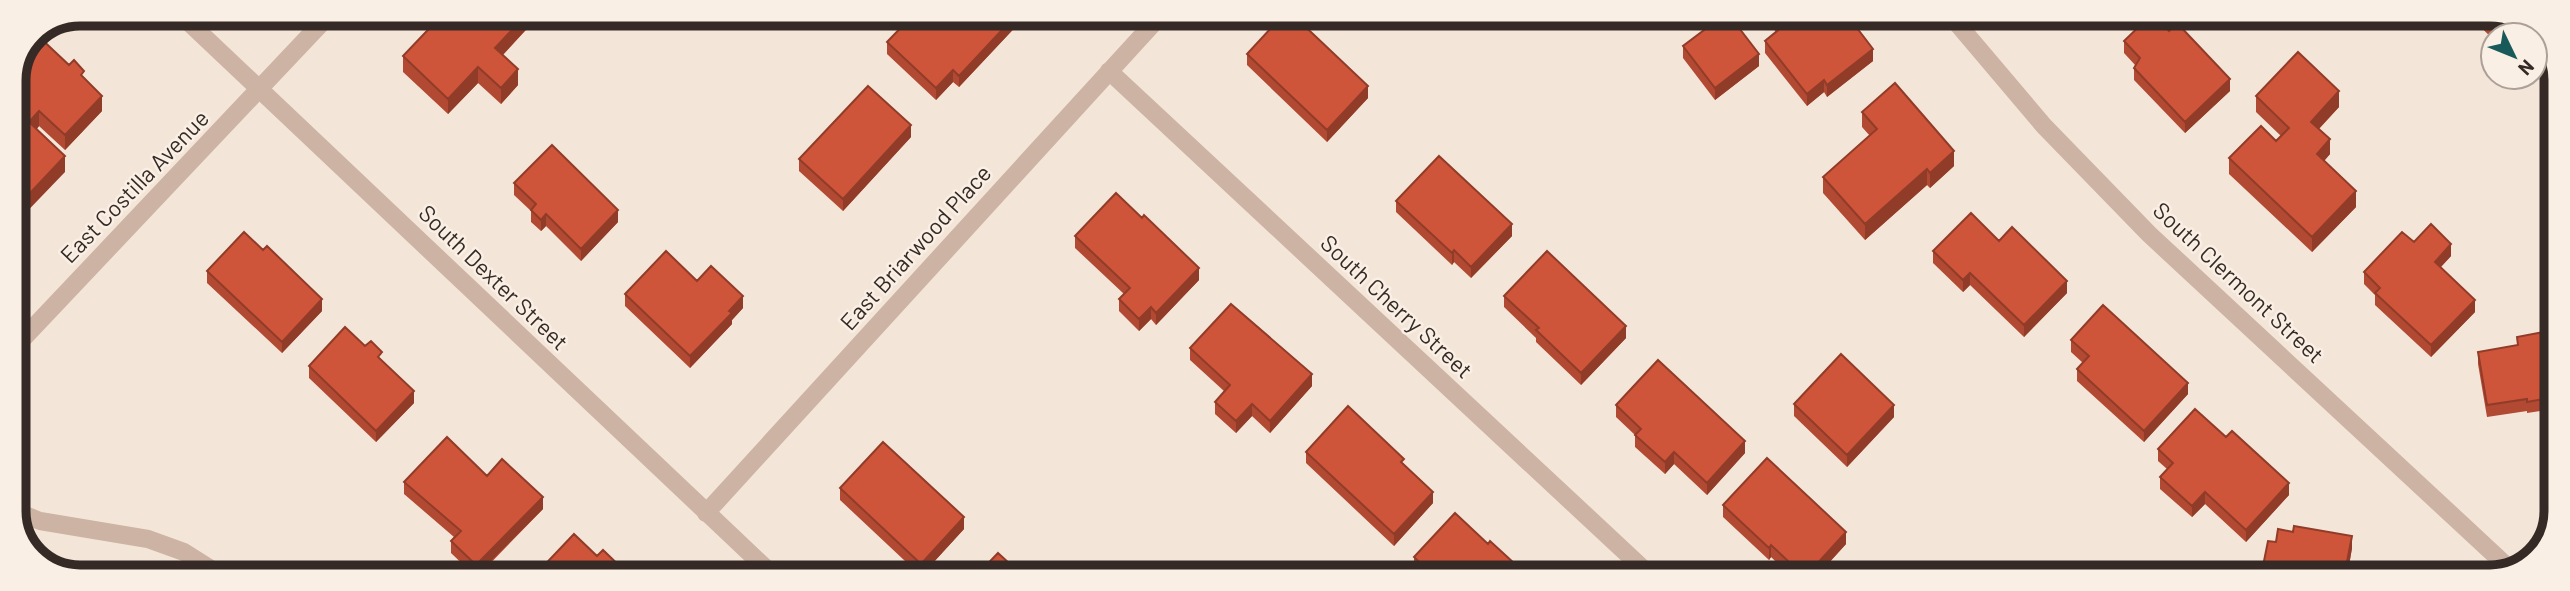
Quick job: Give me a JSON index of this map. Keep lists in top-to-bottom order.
{
  "streets": {
    "street": [
      "East Costilla Avenue",
      "East Briarwood Place",
      "South Dexter Street",
      "South Clermont Street",
      "South Cherry Street"
    ]
  },
  "crossings": [
    ["East Costilla Avenue", "South Dexter Street"],
    ["East Briarwood Place", "South Dexter Street"],
    ["East Briarwood Place", "South Cherry Street"]
  ],
  "north": "bottom right"
}
